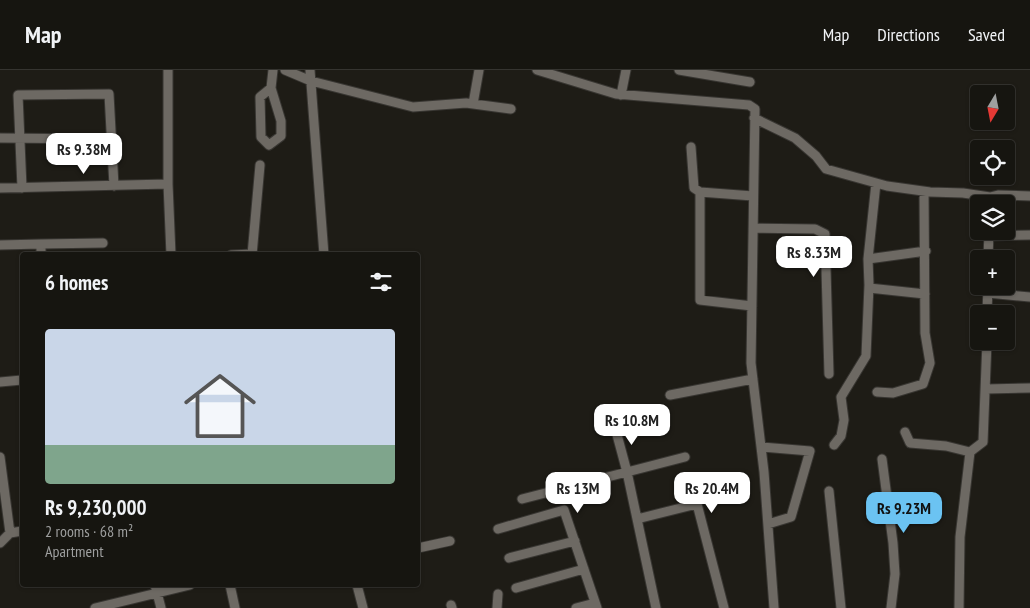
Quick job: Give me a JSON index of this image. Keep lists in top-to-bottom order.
{
  "north": "bottom",
  "page": {
    "header": "Map",
    "nav": ["Map", "Directions", "Saved"],
    "map_buttons": ["+", "−"],
    "price": [
      "Rs 9.38M",
      "Rs 8.33M",
      "Rs 10.8M",
      "Rs 13M",
      "Rs 20.4M",
      "Rs 9.23M"
    ],
    "heading": "6 homes",
    "list": [
      {
        "name": "Rs 9,230,000",
        "note": "2 rooms · 68 m² · Apartment"
      }
    ]
  }
}
